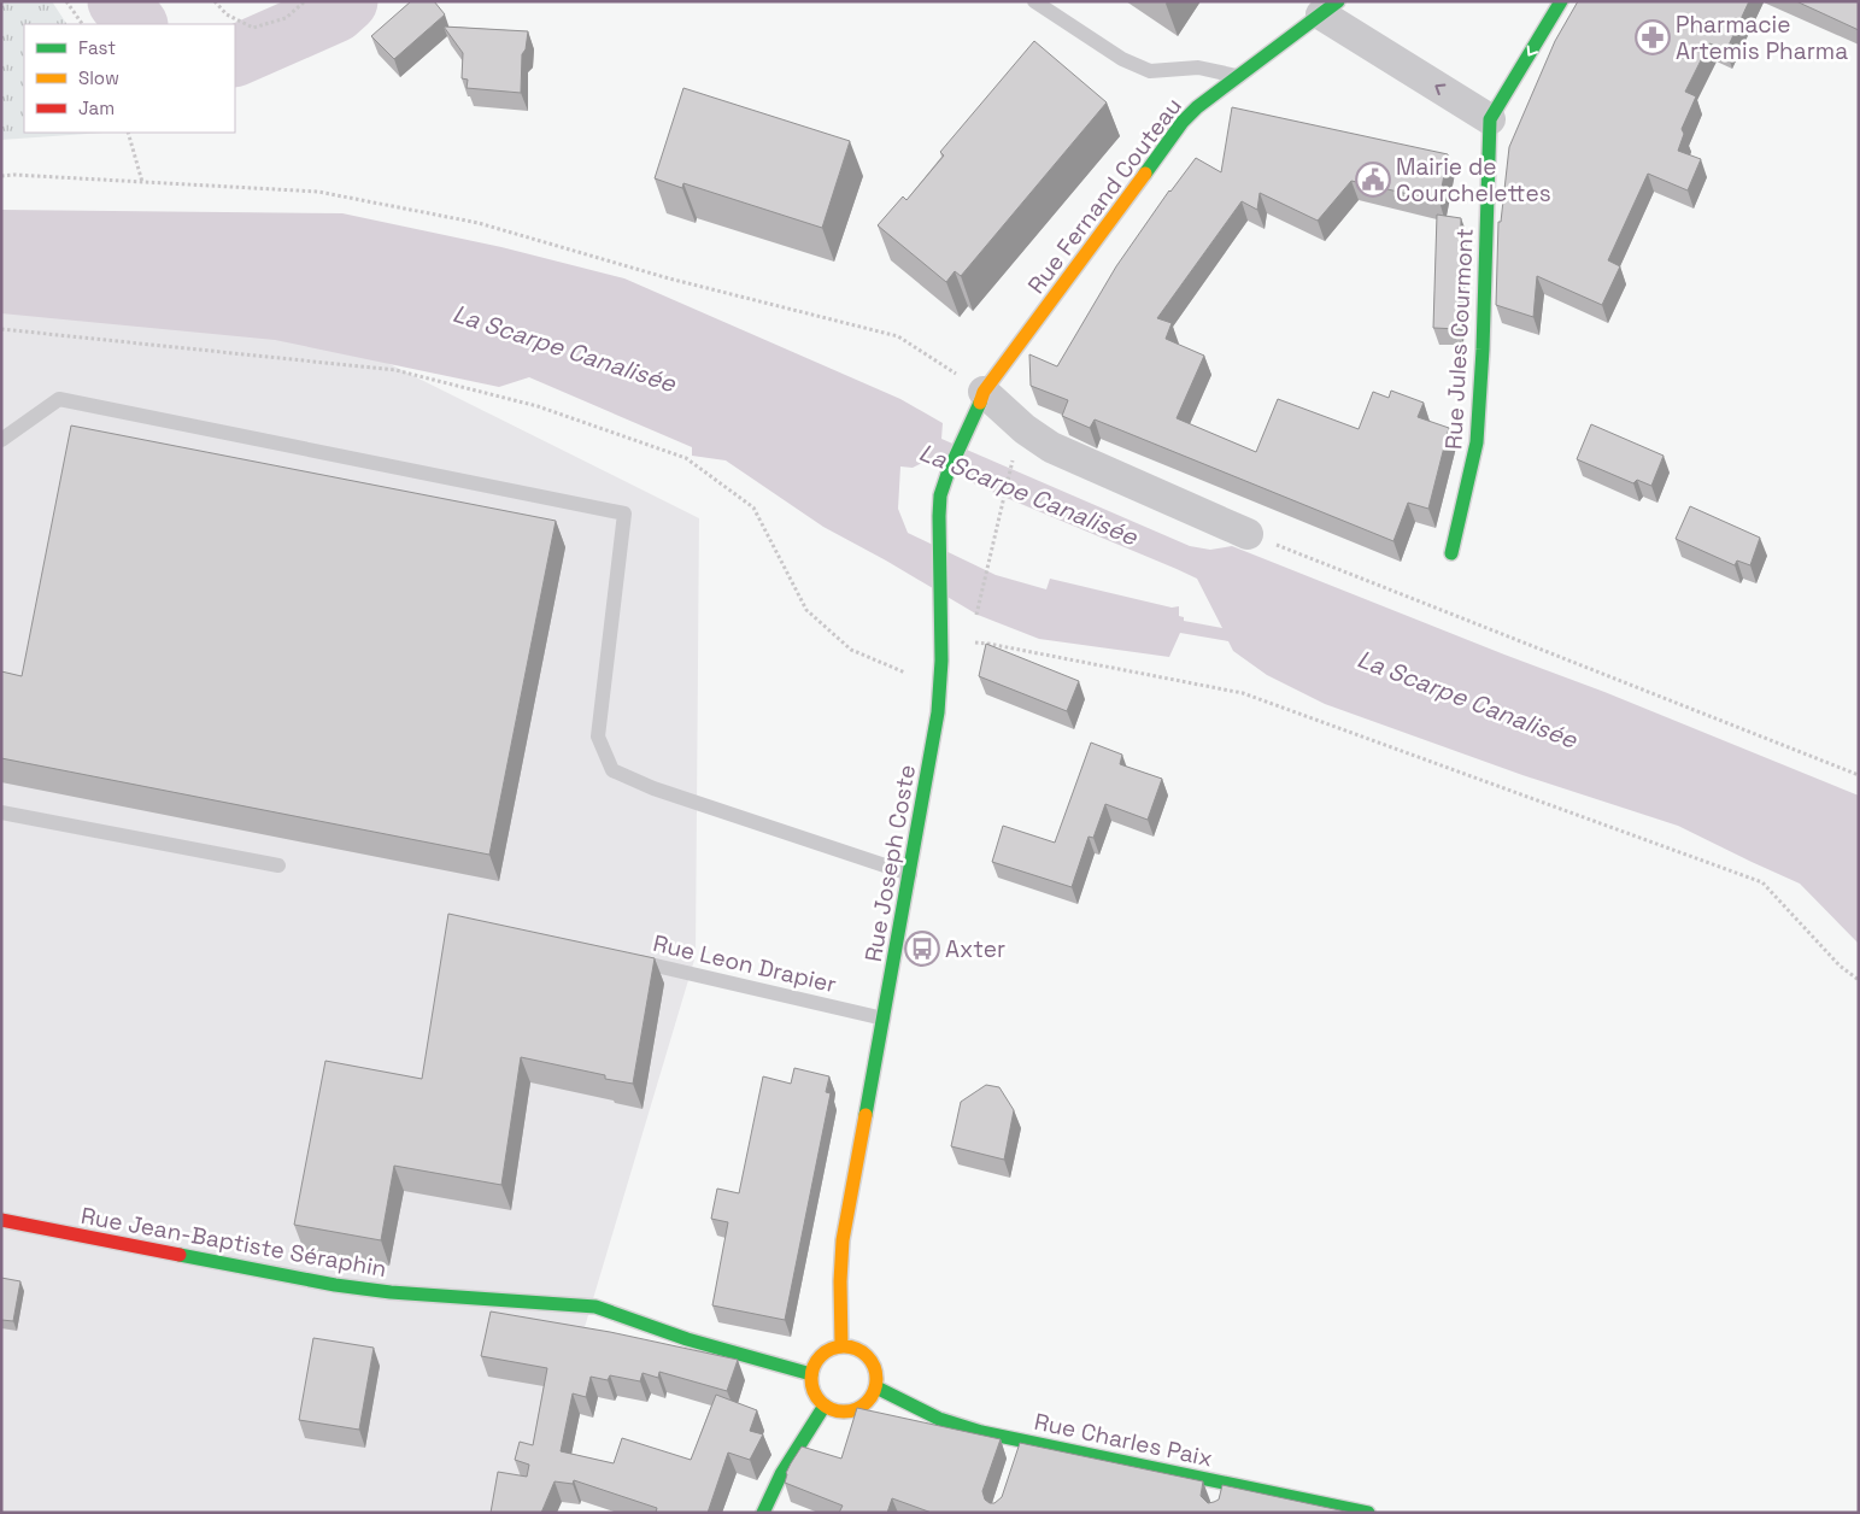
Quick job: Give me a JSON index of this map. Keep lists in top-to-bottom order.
{
  "streets": {
    "street": [
      "Rue Fernand Couteau",
      "Rue Jules Courmont",
      "Rue Joseph Coste",
      "Rue Jean-Baptiste Séraphin",
      "Rue Charles Paix"
    ],
    "lane": ["Rue Leon Drapier"]
  },
  "crossings": [
    ["Rue Fernand Couteau", "Rue Joseph Coste"],
    ["Rue Joseph Coste", "Rue Leon Drapier"],
    ["Rue Joseph Coste", "Rue Jean-Baptiste Séraphin"],
    ["Rue Joseph Coste", "Rue Charles Paix"],
    ["Rue Jean-Baptiste Séraphin", "Rue Charles Paix"]
  ],
  "water": ["La Scarpe Canalisée"],
  "places": {
    "pharmacy": ["Pharmacie Artemis Pharma"],
    "public building": ["Mairie de Courchelettes"],
    "bus stop": ["Axter"]
  },
  "legend": ["Fast", "Slow", "Jam"]
}
